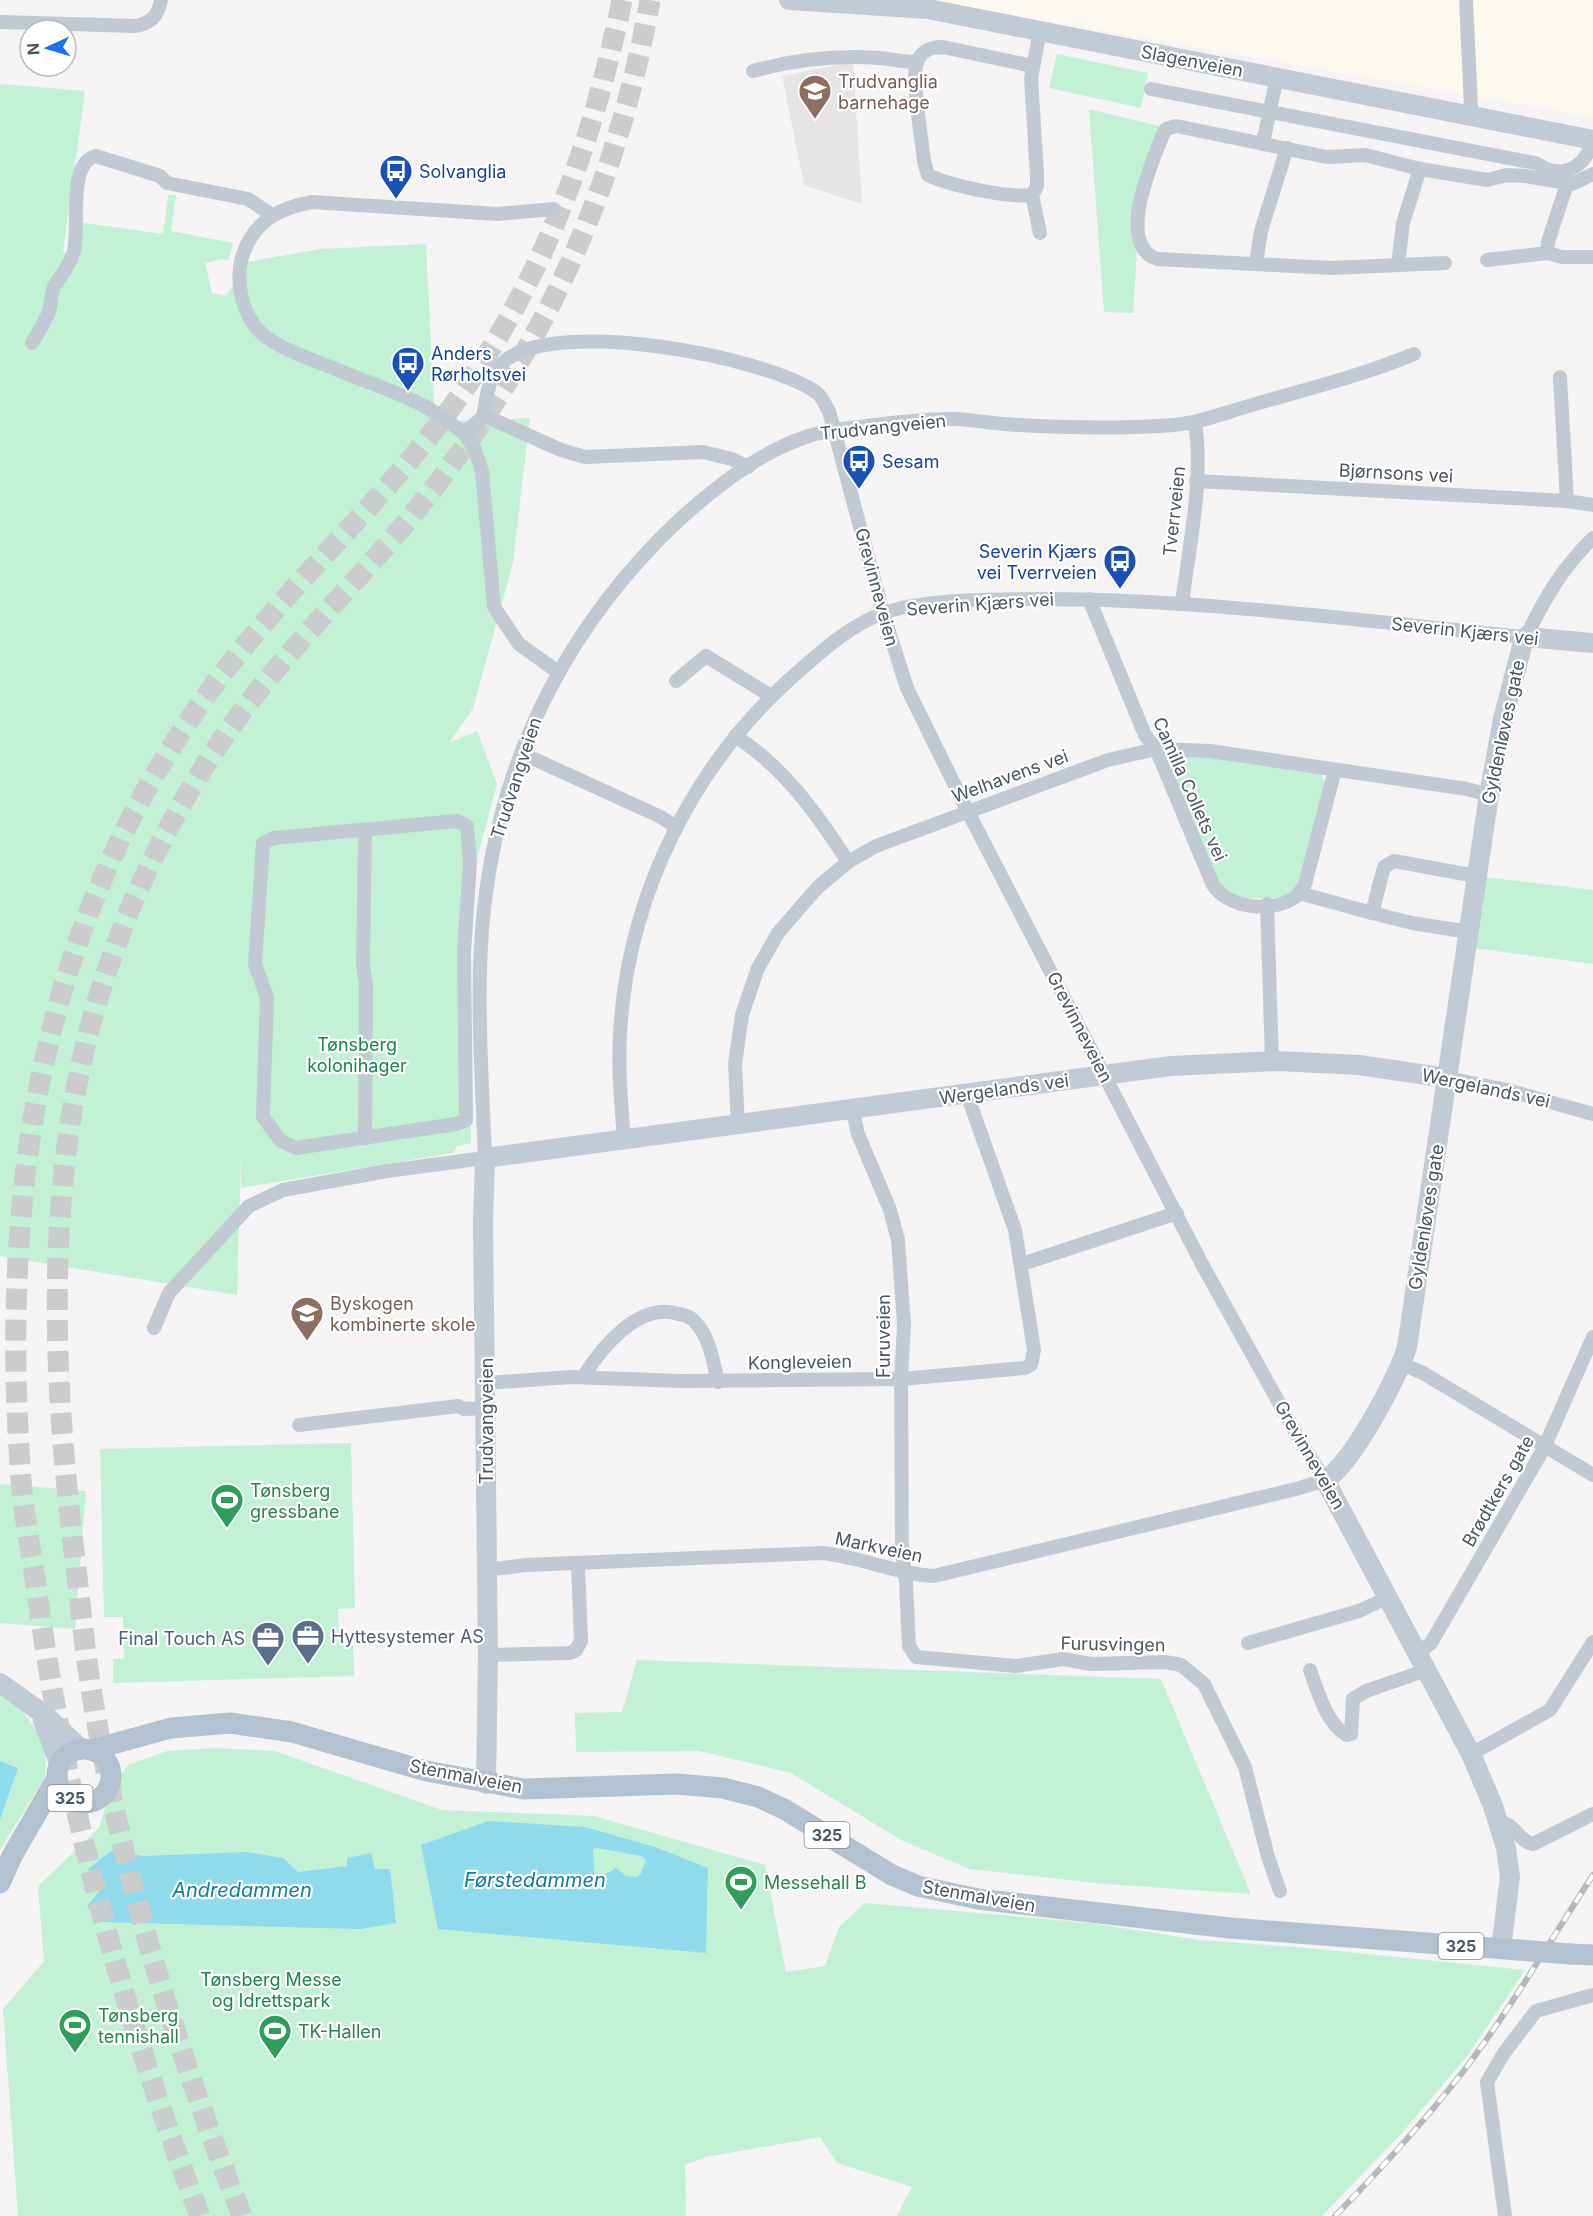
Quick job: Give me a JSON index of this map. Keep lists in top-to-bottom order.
{
  "streets": {
    "main road": [
      "Slagenveien",
      "Trudvangveien",
      "Grevinneveien",
      "Severin Kjærs vei",
      "Gyldenløves gate",
      "Wergelands vei",
      "Stenmalveien",
      "325"
    ],
    "street": [
      "Bjørnsons vei",
      "Tverrveien",
      "Welhavens vei",
      "Camilla Collets vei",
      "Furuveien",
      "Kongleveien",
      "Brødtkers gate",
      "Markveien",
      "Furusvingen"
    ]
  },
  "crossings": [
    ["Trudvangveien", "Tverrveien"],
    ["Trudvangveien", "Grevinneveien"],
    ["Trudvangveien", "Wergelands vei"],
    ["Trudvangveien", "Kongleveien"],
    ["Trudvangveien", "Markveien"],
    ["Trudvangveien", "Stenmalveien"],
    ["Bjørnsons vei", "Tverrveien"],
    ["Tverrveien", "Severin Kjærs vei"],
    ["Grevinneveien", "Severin Kjærs vei"],
    ["Grevinneveien", "Gyldenløves gate"],
    ["Grevinneveien", "Welhavens vei"],
    ["Grevinneveien", "Wergelands vei"],
    ["Grevinneveien", "Brødtkers gate"],
    ["Grevinneveien", "Markveien"],
    ["Grevinneveien", "Stenmalveien"],
    ["Grevinneveien", "325"],
    ["Severin Kjærs vei", "Gyldenløves gate"],
    ["Severin Kjærs vei", "Camilla Collets vei"],
    ["Severin Kjærs vei", "Wergelands vei"],
    ["Gyldenløves gate", "Welhavens vei"],
    ["Gyldenløves gate", "Wergelands vei"],
    ["Gyldenløves gate", "Markveien"],
    ["Welhavens vei", "Camilla Collets vei"],
    ["Welhavens vei", "Wergelands vei"],
    ["Wergelands vei", "Furuveien"],
    ["Furuveien", "Kongleveien"],
    ["Furuveien", "Markveien"],
    ["Furuveien", "Furusvingen"],
    ["Markveien", "Furusvingen"],
    ["Stenmalveien", "325"]
  ],
  "water": ["Førstedammen", "Andredammen"],
  "parks": ["Tønsberg kolonihager", "Tønsberg Messe og Idrettspark"],
  "places": {
    "school or university": ["Trudvanglia barnehage", "Byskogen kombinerte skole"],
    "bus stop": [
      "Solvanglia",
      "Anders Rørholtsvei",
      "Sesam",
      "Severin Kjærs vei Tverrveien"
    ],
    "sports": [
      "Tønsberg gressbane",
      "Messehall B",
      "Tønsberg tennishall",
      "TK-Hallen"
    ],
    "office": ["Hyttesystemer AS", "Final Touch AS"]
  },
  "north": "left"
}
